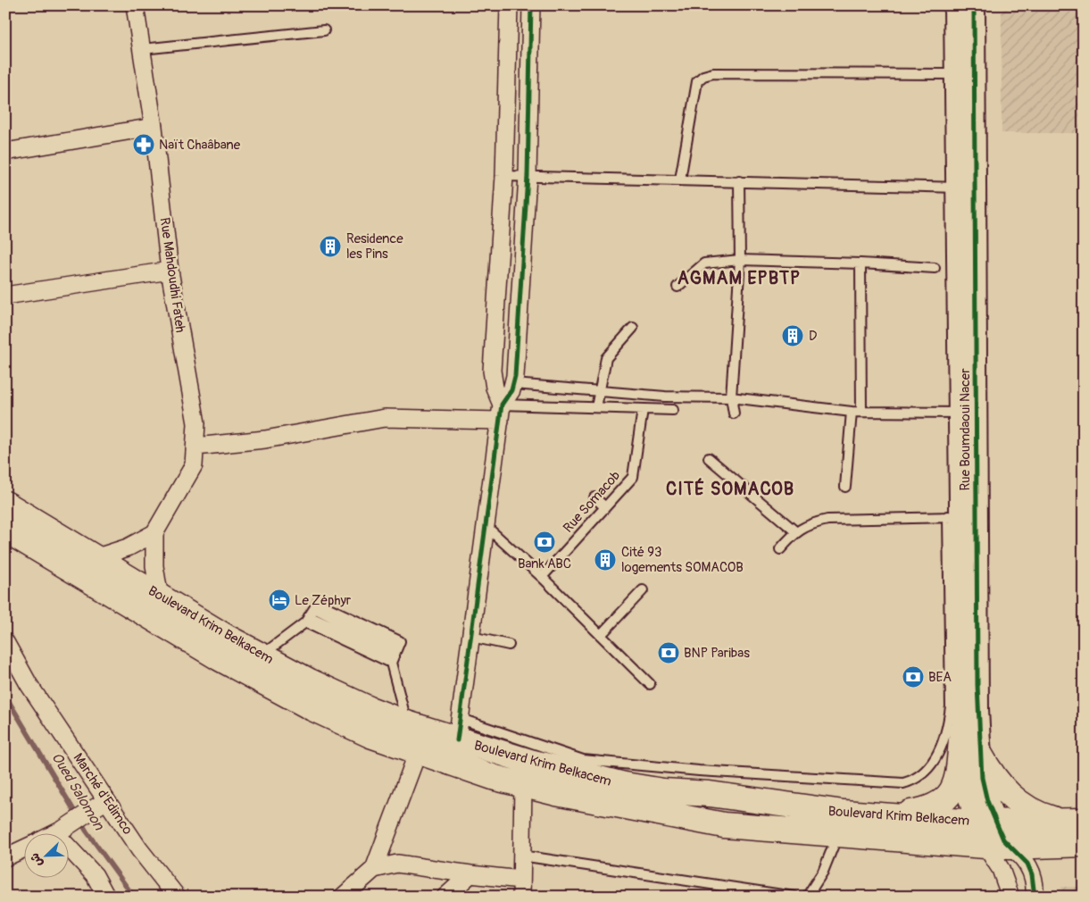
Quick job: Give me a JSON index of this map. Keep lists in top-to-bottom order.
{
  "streets": {
    "main road": ["Boulevard Krim Belkacem"],
    "street": ["Rue Mahdoudhi Fateh", "Rue Boumdaoui Nacer", "Marché d'Edimco"],
    "lane": ["Rue Somacob"]
  },
  "crossings": [
    ["Rue Boumdaoui Nacer", "Boulevard Krim Belkacem"]
  ],
  "districts": ["AGMAM EPBTP", "CITÉ SOMACOB"],
  "water": ["Oued Salomon"],
  "places": {
    "pharmacy": ["Naït Chaâbane"],
    "building": ["Residence les Pins", "D", "Cité 93 logements SOMACOB"],
    "bank": ["Bank ABC", "BNP Paribas", "BEA"],
    "hotel": ["Le Zéphyr"]
  },
  "north": "bottom left"
}
